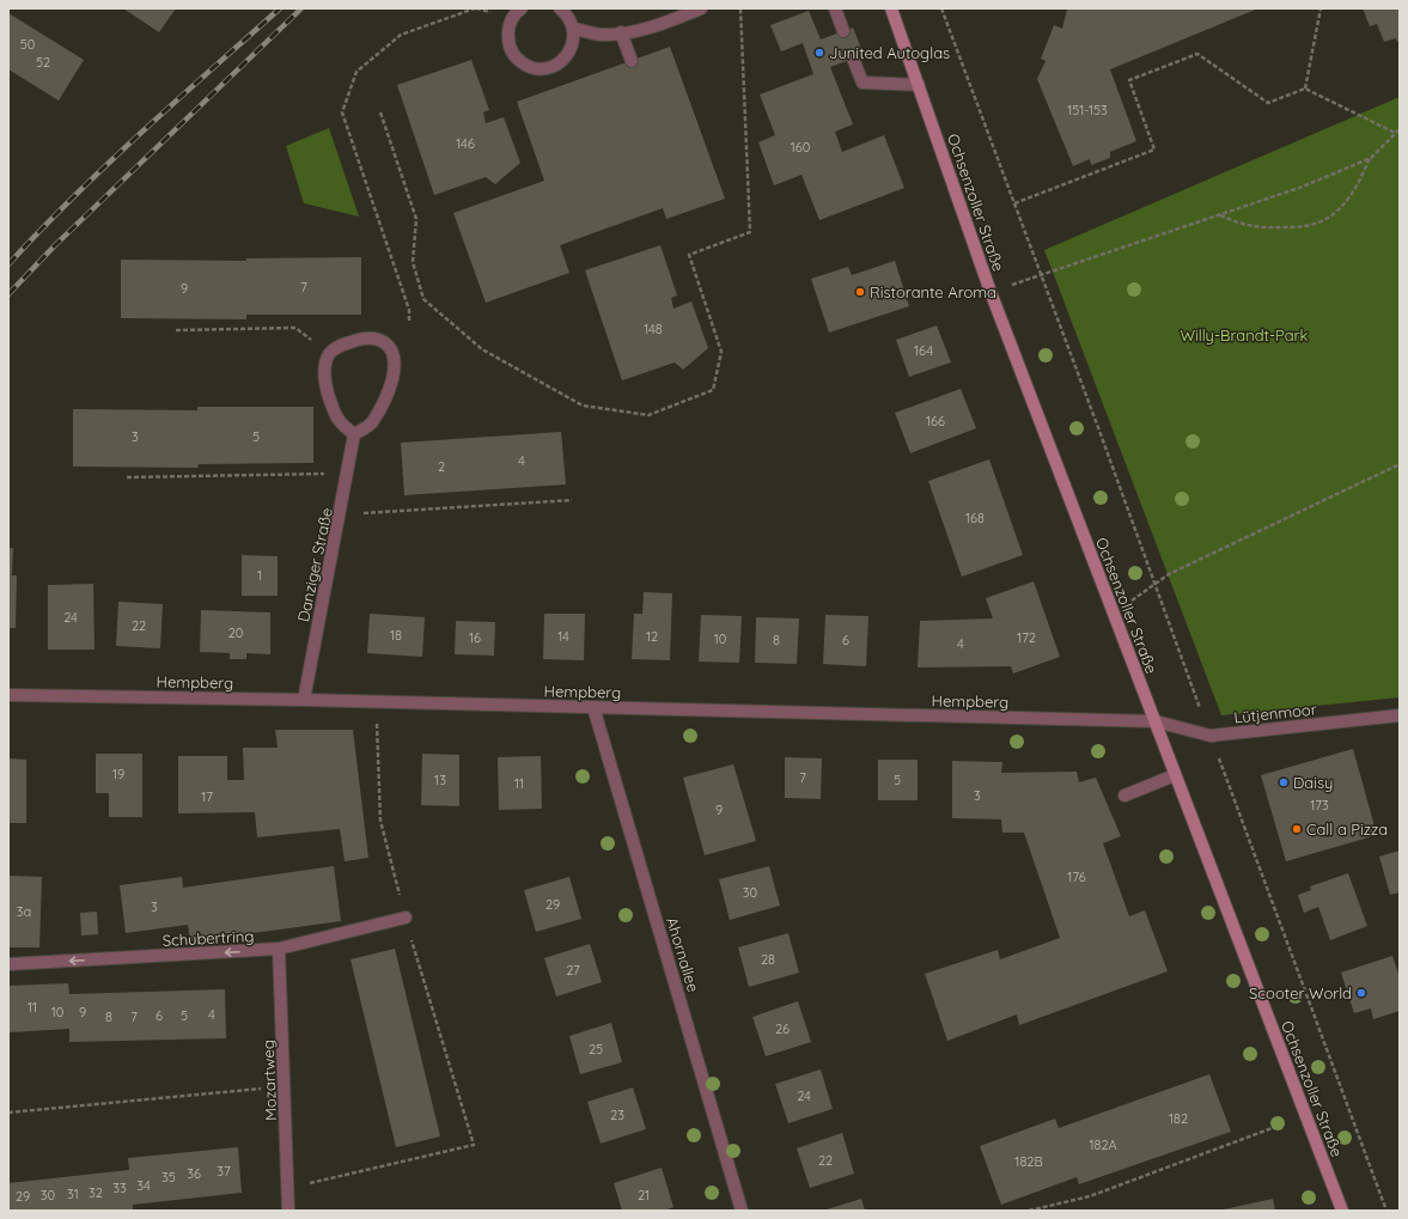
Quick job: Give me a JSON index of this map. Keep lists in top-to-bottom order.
{
  "streets": {
    "main road": ["Ochsenzoller Straße"],
    "street": [
      "Danziger Straße",
      "Hempberg",
      "Lütjenmoor",
      "Schubertring",
      "Ahornallee",
      "Mozartweg"
    ]
  },
  "crossings": [
    ["Ochsenzoller Straße", "Hempberg"],
    ["Ochsenzoller Straße", "Lütjenmoor"],
    ["Danziger Straße", "Hempberg"],
    ["Hempberg", "Lütjenmoor"],
    ["Hempberg", "Ahornallee"],
    ["Schubertring", "Mozartweg"]
  ],
  "one_way": ["Schubertring"],
  "parks": ["Willy-Brandt-Park"],
  "places": [
    "Junited Autoglas",
    "Ristorante Aroma",
    "Daisy",
    "Call a Pizza",
    "Scooter World"
  ],
  "house_numbers": [
    "50",
    "52",
    "151-153",
    "146",
    "160",
    "7",
    "9",
    "148",
    "164",
    "166",
    "3",
    "5",
    "4",
    "2",
    "168",
    "1",
    "24",
    "22",
    "20",
    "18",
    "14",
    "12",
    "16",
    "172",
    "10",
    "8",
    "6",
    "4",
    "19",
    "7",
    "13",
    "5",
    "11",
    "3",
    "17",
    "173",
    "9",
    "176",
    "30",
    "29",
    "3",
    "3a",
    "28",
    "27",
    "11",
    "10",
    "9",
    "4",
    "6",
    "5",
    "8",
    "7",
    "26",
    "25",
    "24",
    "23",
    "182",
    "182A",
    "22",
    "182B",
    "37",
    "36",
    "35",
    "34",
    "33",
    "32",
    "31",
    "30",
    "21",
    "29"
  ]
}
